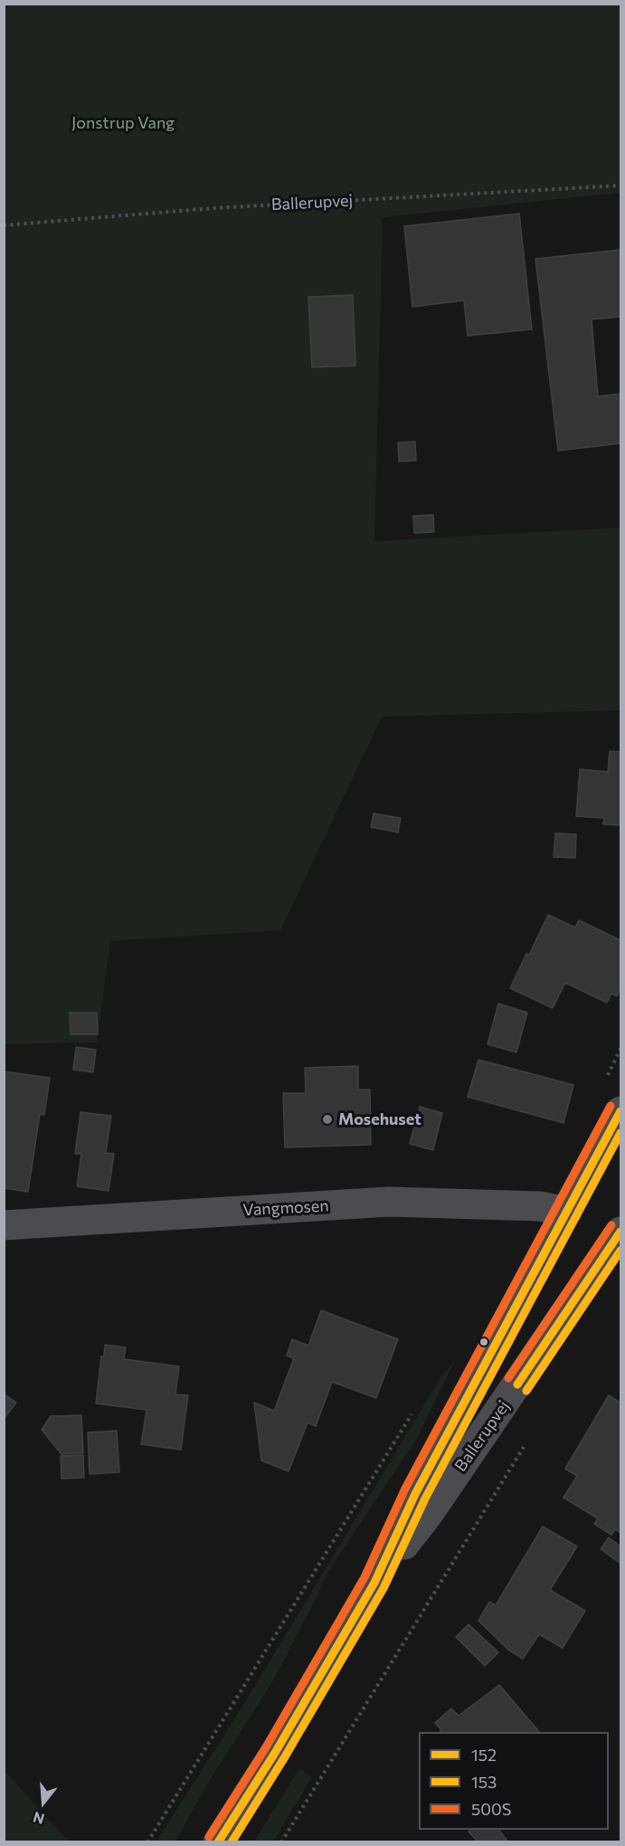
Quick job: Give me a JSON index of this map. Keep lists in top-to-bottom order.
{
  "streets": {
    "street": ["Ballerupvej", "Vangmosen"]
  },
  "crossings": [
    ["Ballerupvej", "Vangmosen"]
  ],
  "parks": ["Jonstrup Vang"],
  "places": ["Mosehuset"],
  "lines": ["transit line 500S", "transit line 152", "transit line 153"],
  "legend": ["152", "153", "500S"],
  "north": "bottom"
}
